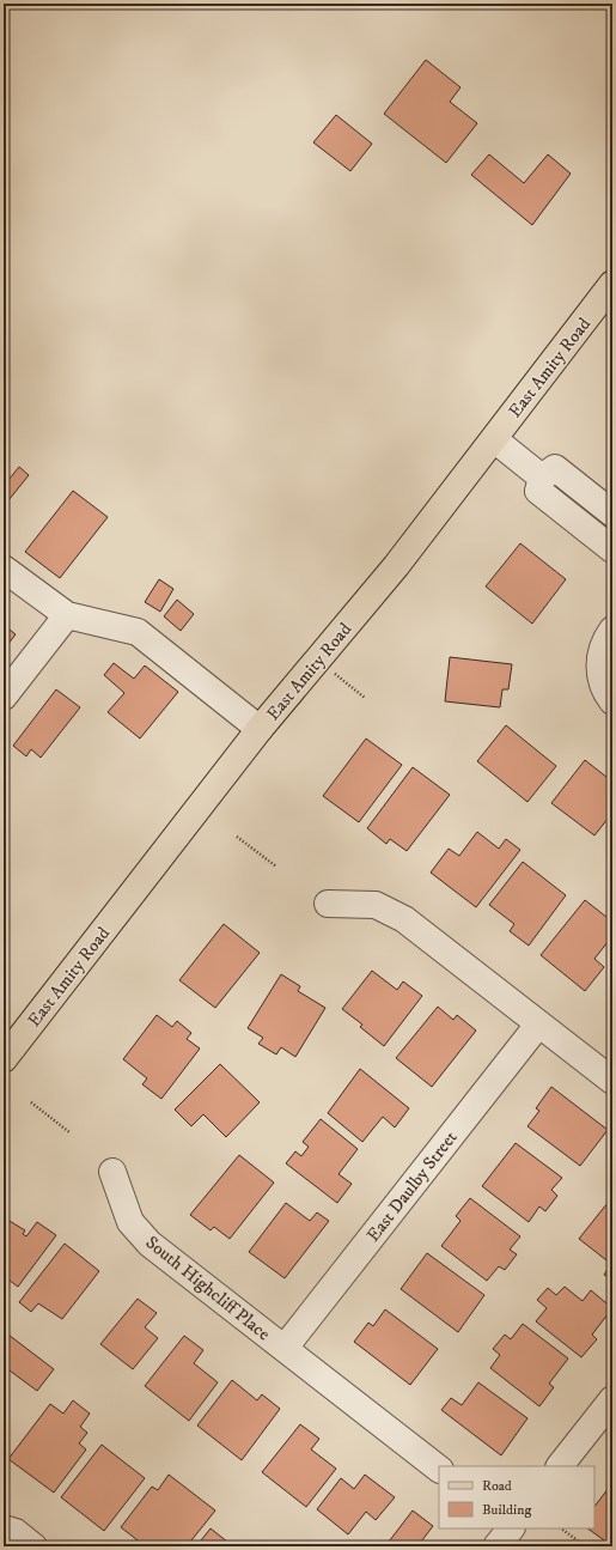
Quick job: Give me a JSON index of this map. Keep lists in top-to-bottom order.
{
  "streets": {
    "main road": ["East Amity Road"],
    "street": ["East Daulby Street", "South Highcliff Place"]
  },
  "crossings": [
    ["East Daulby Street", "South Highcliff Place"]
  ],
  "legend": ["Road", "Building"]
}
